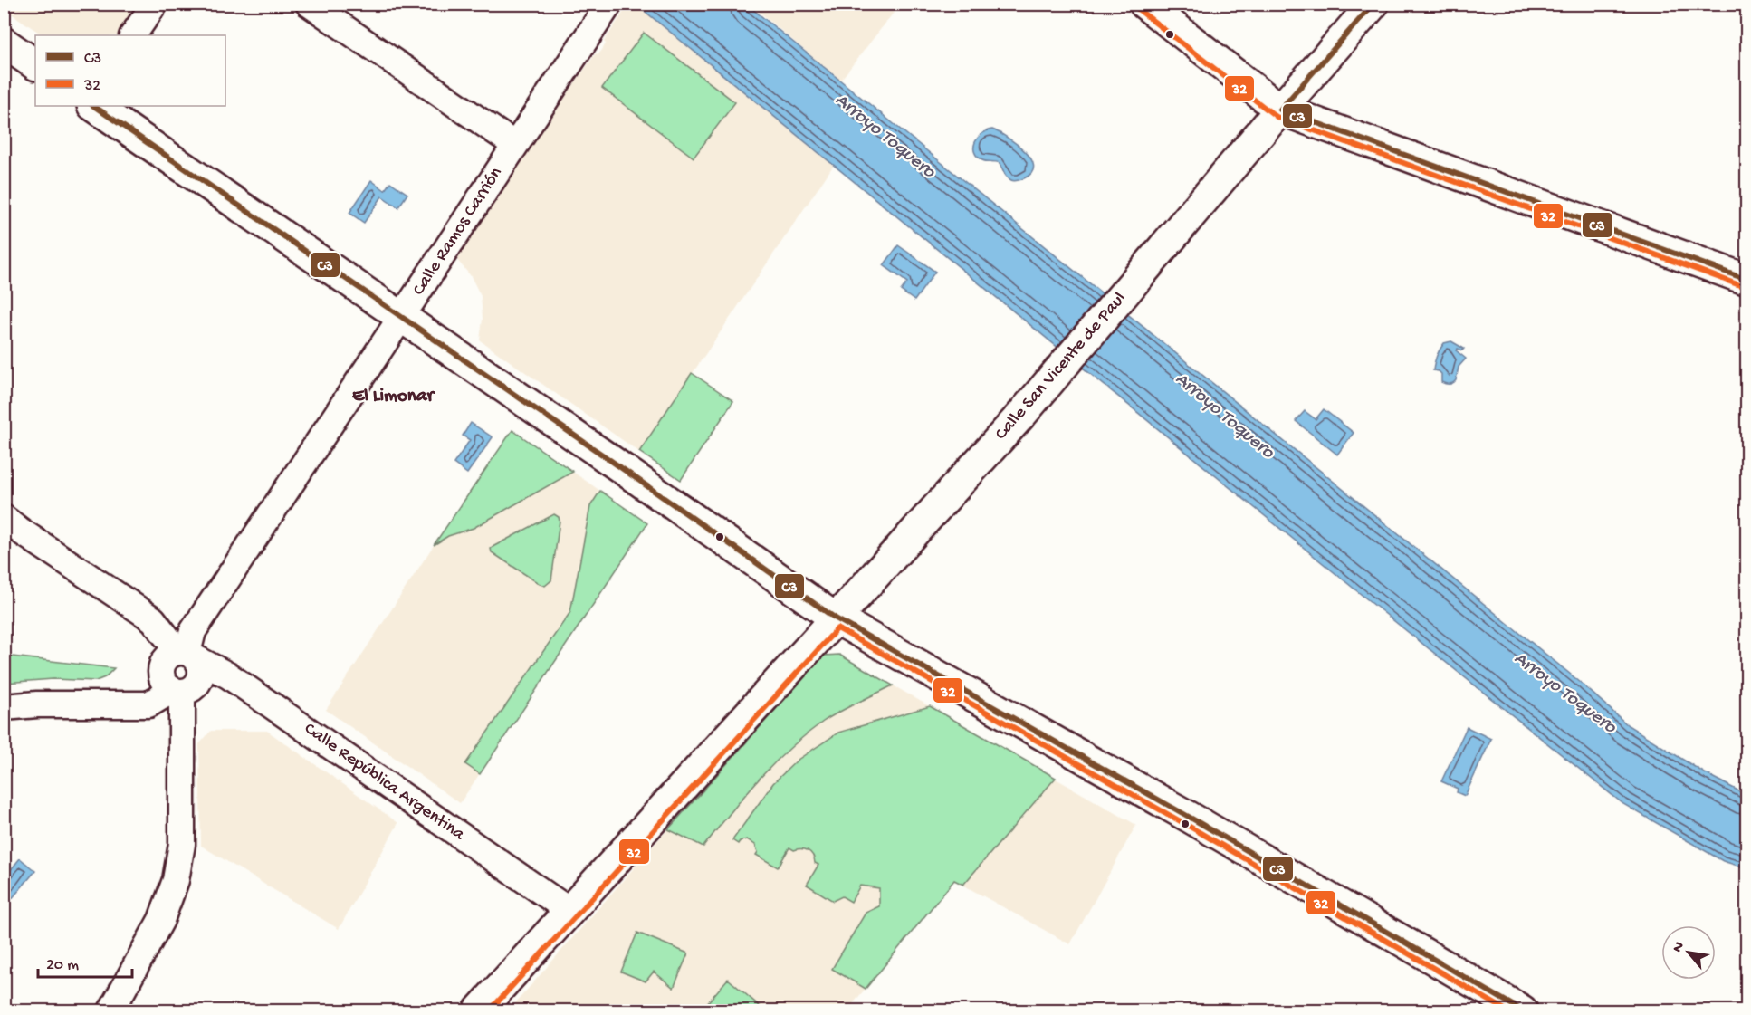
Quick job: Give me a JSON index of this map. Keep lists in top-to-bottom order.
{
  "streets": {
    "main road": ["Calle San Vicente de Paul"],
    "street": ["Calle Ramos Carrión", "Calle República Argentina"]
  },
  "crossings": [
    ["Calle Ramos Carrión", "Calle República Argentina"],
    ["Calle San Vicente de Paul", "Calle República Argentina"]
  ],
  "districts": ["El Limonar"],
  "water": ["Arroyo Toquero"],
  "lines": ["transit line C3", "transit line 32"],
  "legend": ["C3", "32"],
  "scale_bar": "20 m",
  "north": "top left"
}
